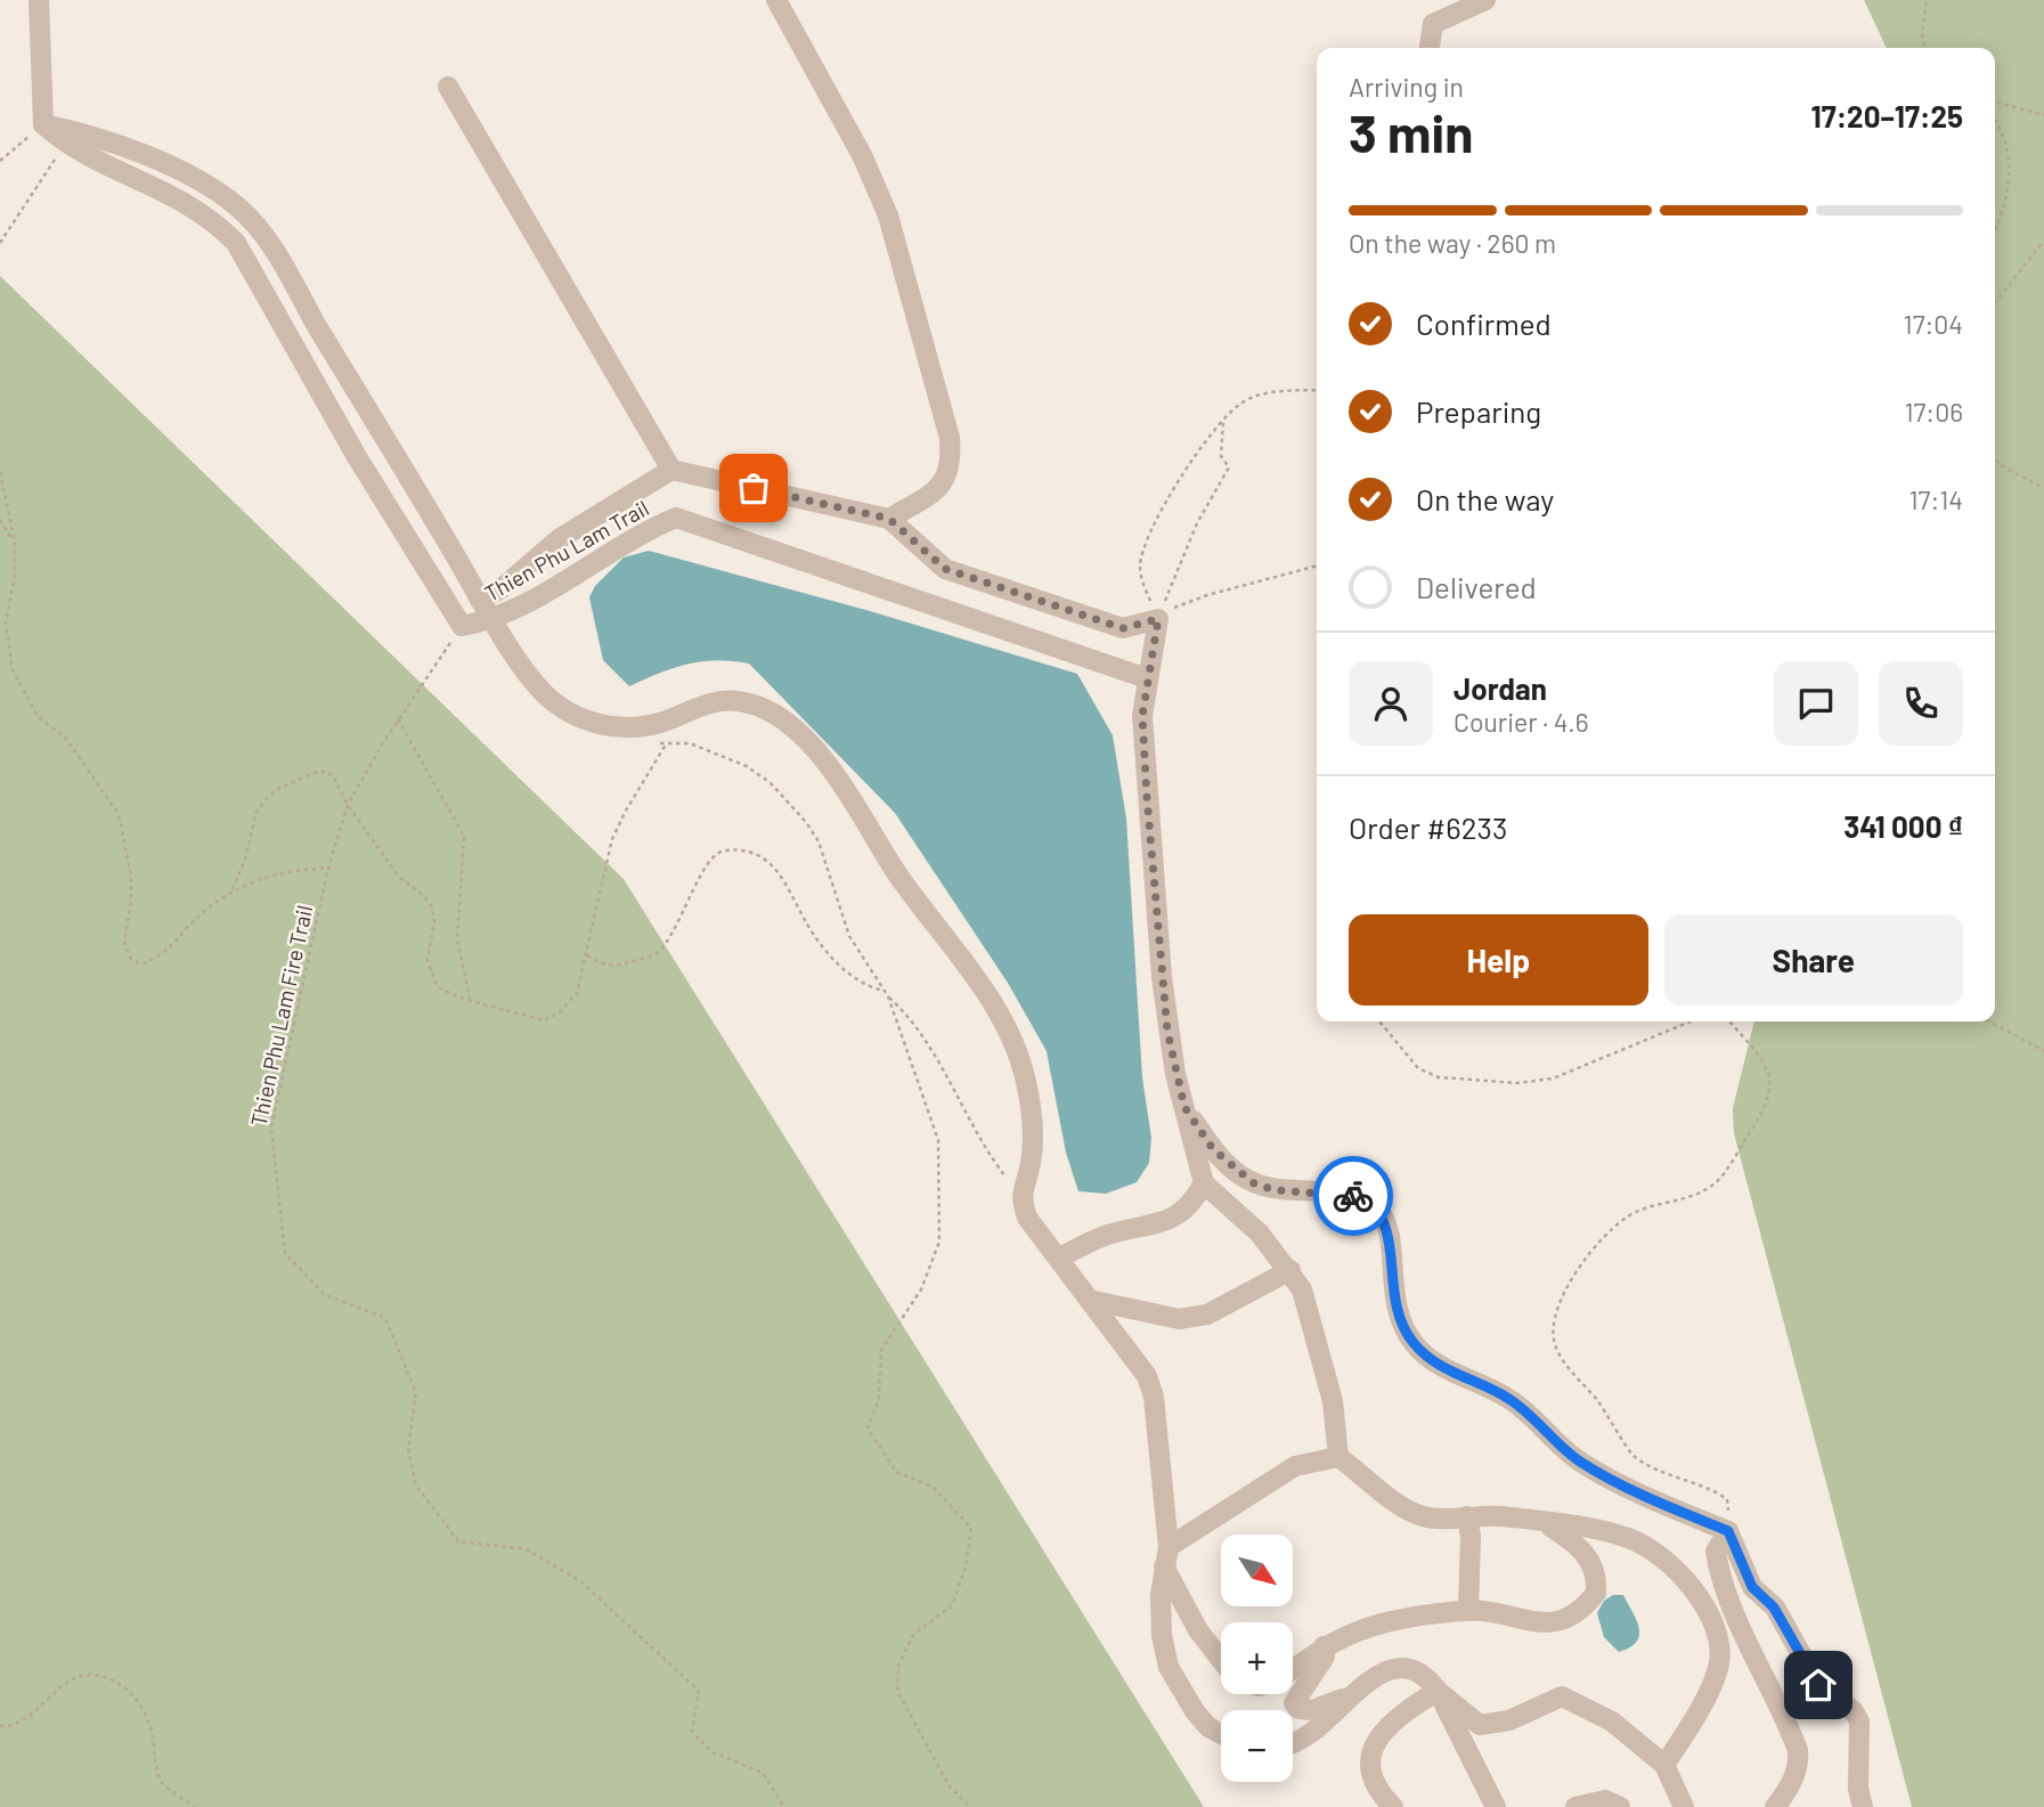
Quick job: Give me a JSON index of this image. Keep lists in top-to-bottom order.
{
  "streets": {
    "street": ["Thien Phu Lam Trail"],
    "path": ["Thien Phu Lam Fire Trail"]
  },
  "crossings": [
    ["Thien Phu Lam Trail", "Thien Phu Lam Fire Trail"]
  ],
  "north": "bottom right",
  "page": {
    "heading": ["3 min", "Arriving in", "17:20–17:25"],
    "panel": [
      "Jordan",
      "Courier · 4.6",
      "Order #6233",
      "341 000 ₫"
    ],
    "bar": "On the way · 260 m",
    "list": [
      ["Confirmed", "17:04"],
      ["Preparing", "17:06"],
      ["On the way", "17:14"],
      "Delivered"
    ],
    "buttons": ["Help", "Share"],
    "map_buttons": ["+", "−"]
  }
}
